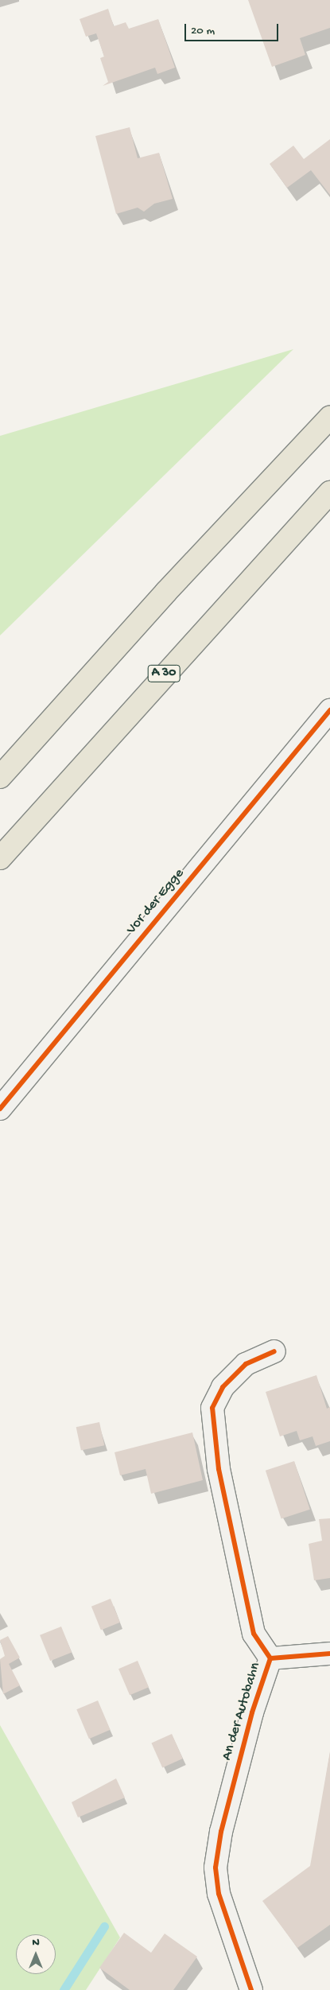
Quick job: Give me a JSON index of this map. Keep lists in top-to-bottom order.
{
  "streets": {
    "highway": ["A 30"],
    "street": ["Vor der Egge", "An der Autobahn"]
  },
  "scale_bar": "20 m",
  "north": "top"
}
